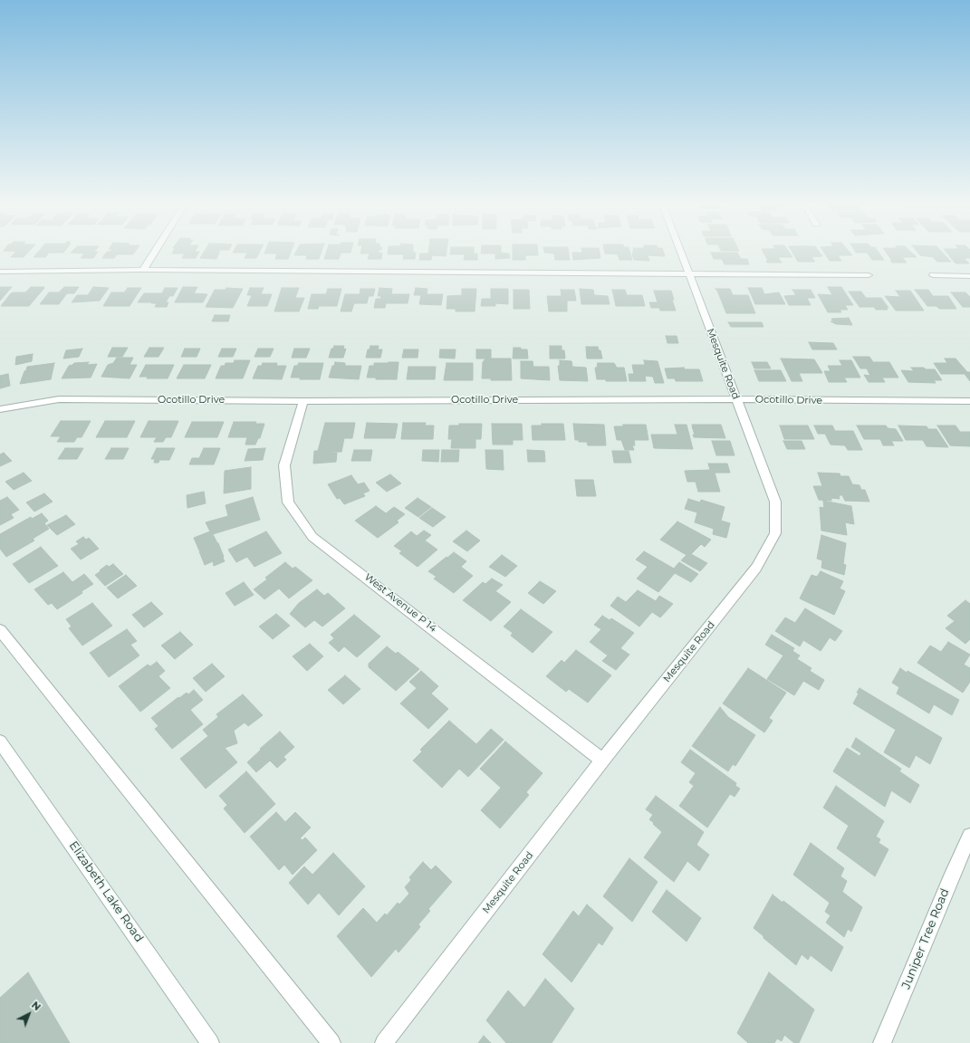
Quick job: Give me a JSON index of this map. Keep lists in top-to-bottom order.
{
  "streets": {
    "street": [
      "Mesquite Road",
      "Ocotillo Drive",
      "West Avenue P 14",
      "Elizabeth Lake Road",
      "Juniper Tree Road"
    ]
  },
  "crossings": [
    ["Mesquite Road", "Ocotillo Drive"],
    ["Mesquite Road", "West Avenue P 14"],
    ["Ocotillo Drive", "West Avenue P 14"]
  ],
  "north": "top right"
}
